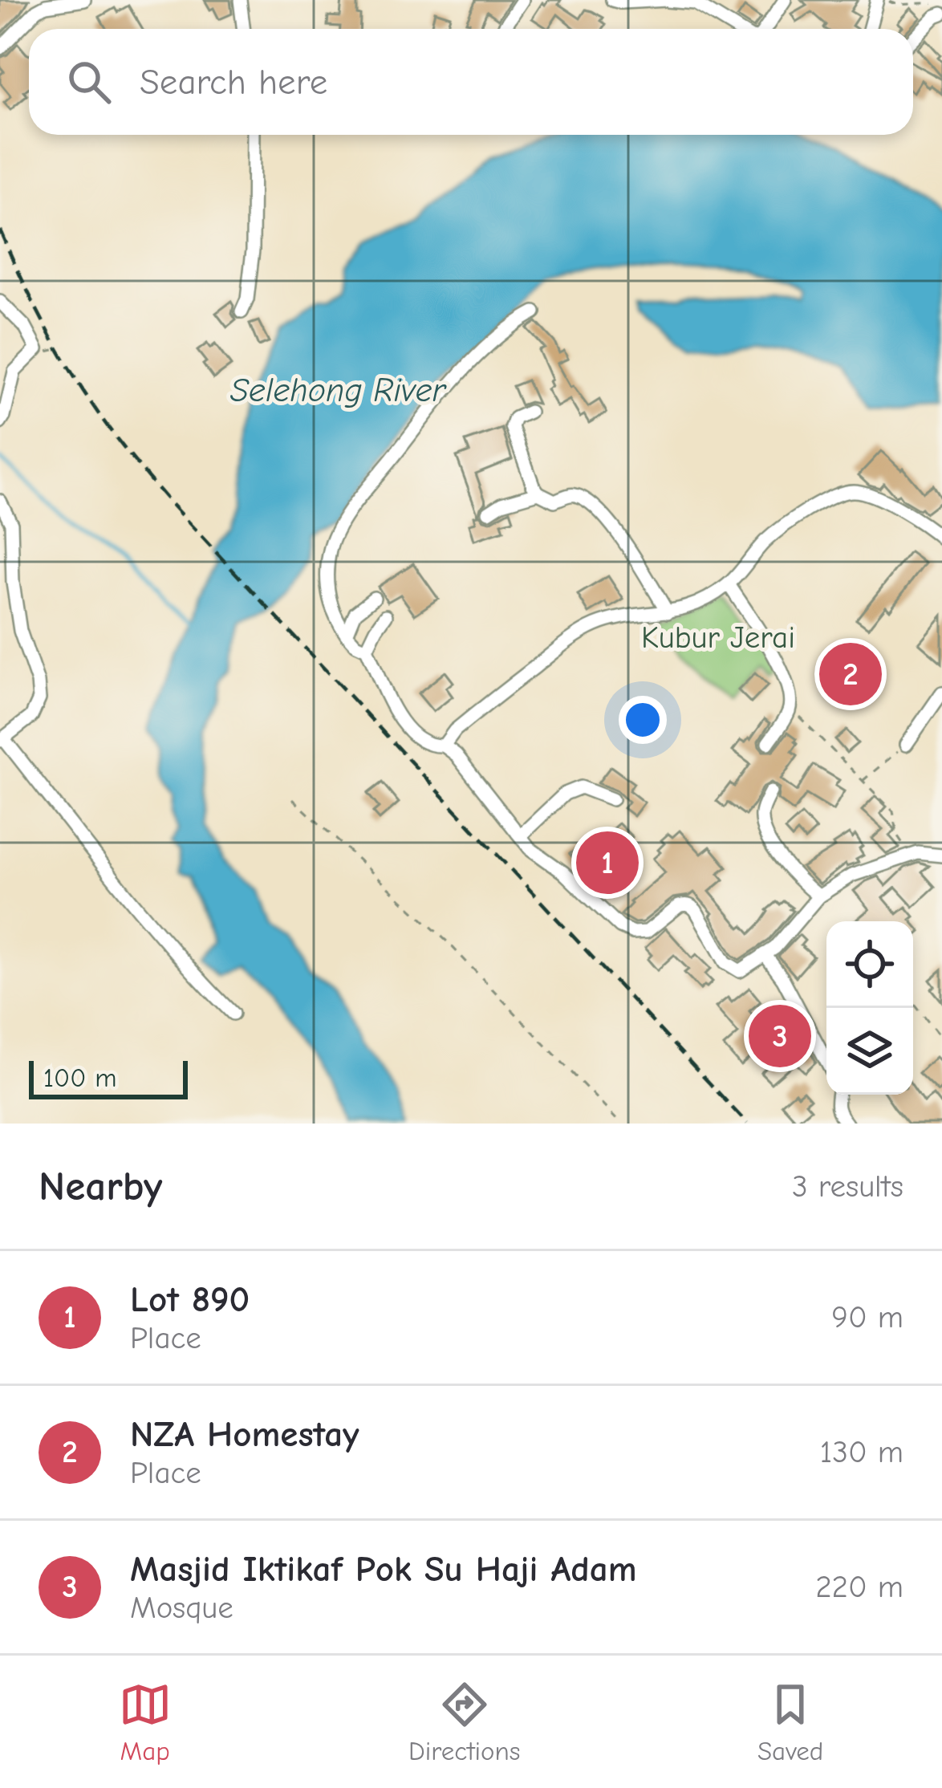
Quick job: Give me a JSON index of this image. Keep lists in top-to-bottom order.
{
  "water": ["Selehong River"],
  "parks": ["Kubur Jerai"],
  "scale_bar": "100 m",
  "page": {
    "search": "Search here",
    "pins": ["2", "1", "3"],
    "scale": "100 m",
    "heading": ["Nearby", "3 results"],
    "list": [
      {
        "mark": "1",
        "name": "Lot 890",
        "note": "Place",
        "value": "90 m"
      },
      {
        "mark": "2",
        "name": "NZA Homestay",
        "note": "Place",
        "value": "130 m"
      },
      {
        "mark": "3",
        "name": "Masjid Iktikaf Pok Su Haji Adam",
        "note": "Mosque",
        "value": "220 m"
      }
    ],
    "nav": ["Map", "Directions", "Saved"]
  }
}
